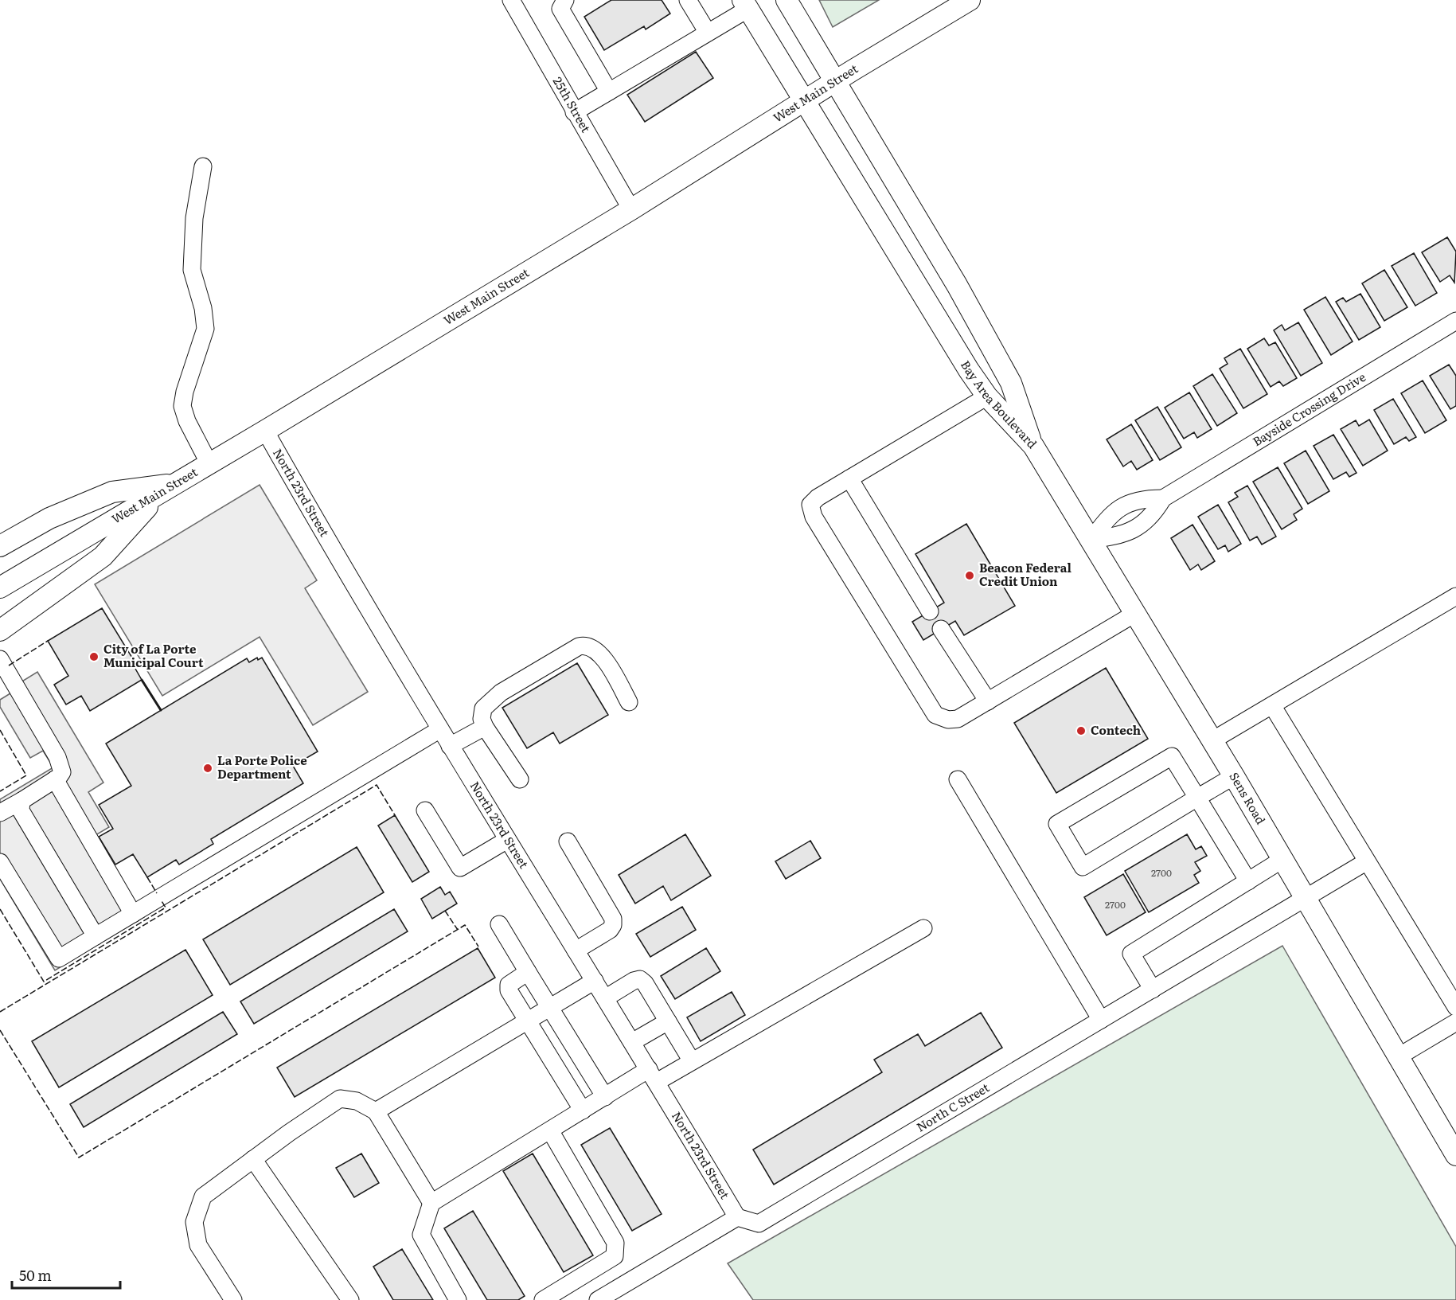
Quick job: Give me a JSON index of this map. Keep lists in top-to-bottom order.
{
  "streets": {
    "main road": ["West Main Street", "Bay Area Boulevard", "Sens Road"],
    "street": [
      "25th Street",
      "Bayside Crossing Drive",
      "North 23rd Street",
      "North C Street"
    ]
  },
  "crossings": [
    ["West Main Street", "25th Street"],
    ["West Main Street", "Bay Area Boulevard"],
    ["West Main Street", "North 23rd Street"],
    ["Bay Area Boulevard", "Sens Road"],
    ["Bayside Crossing Drive", "Sens Road"],
    ["North 23rd Street", "North C Street"],
    ["Sens Road", "North C Street"]
  ],
  "places": [
    "Beacon Federal Credit Union",
    "City of La Porte Municipal Court",
    "Contech",
    "La Porte Police Department"
  ],
  "house_numbers": ["2700", "2700"],
  "scale_bar": "50 m"
}
